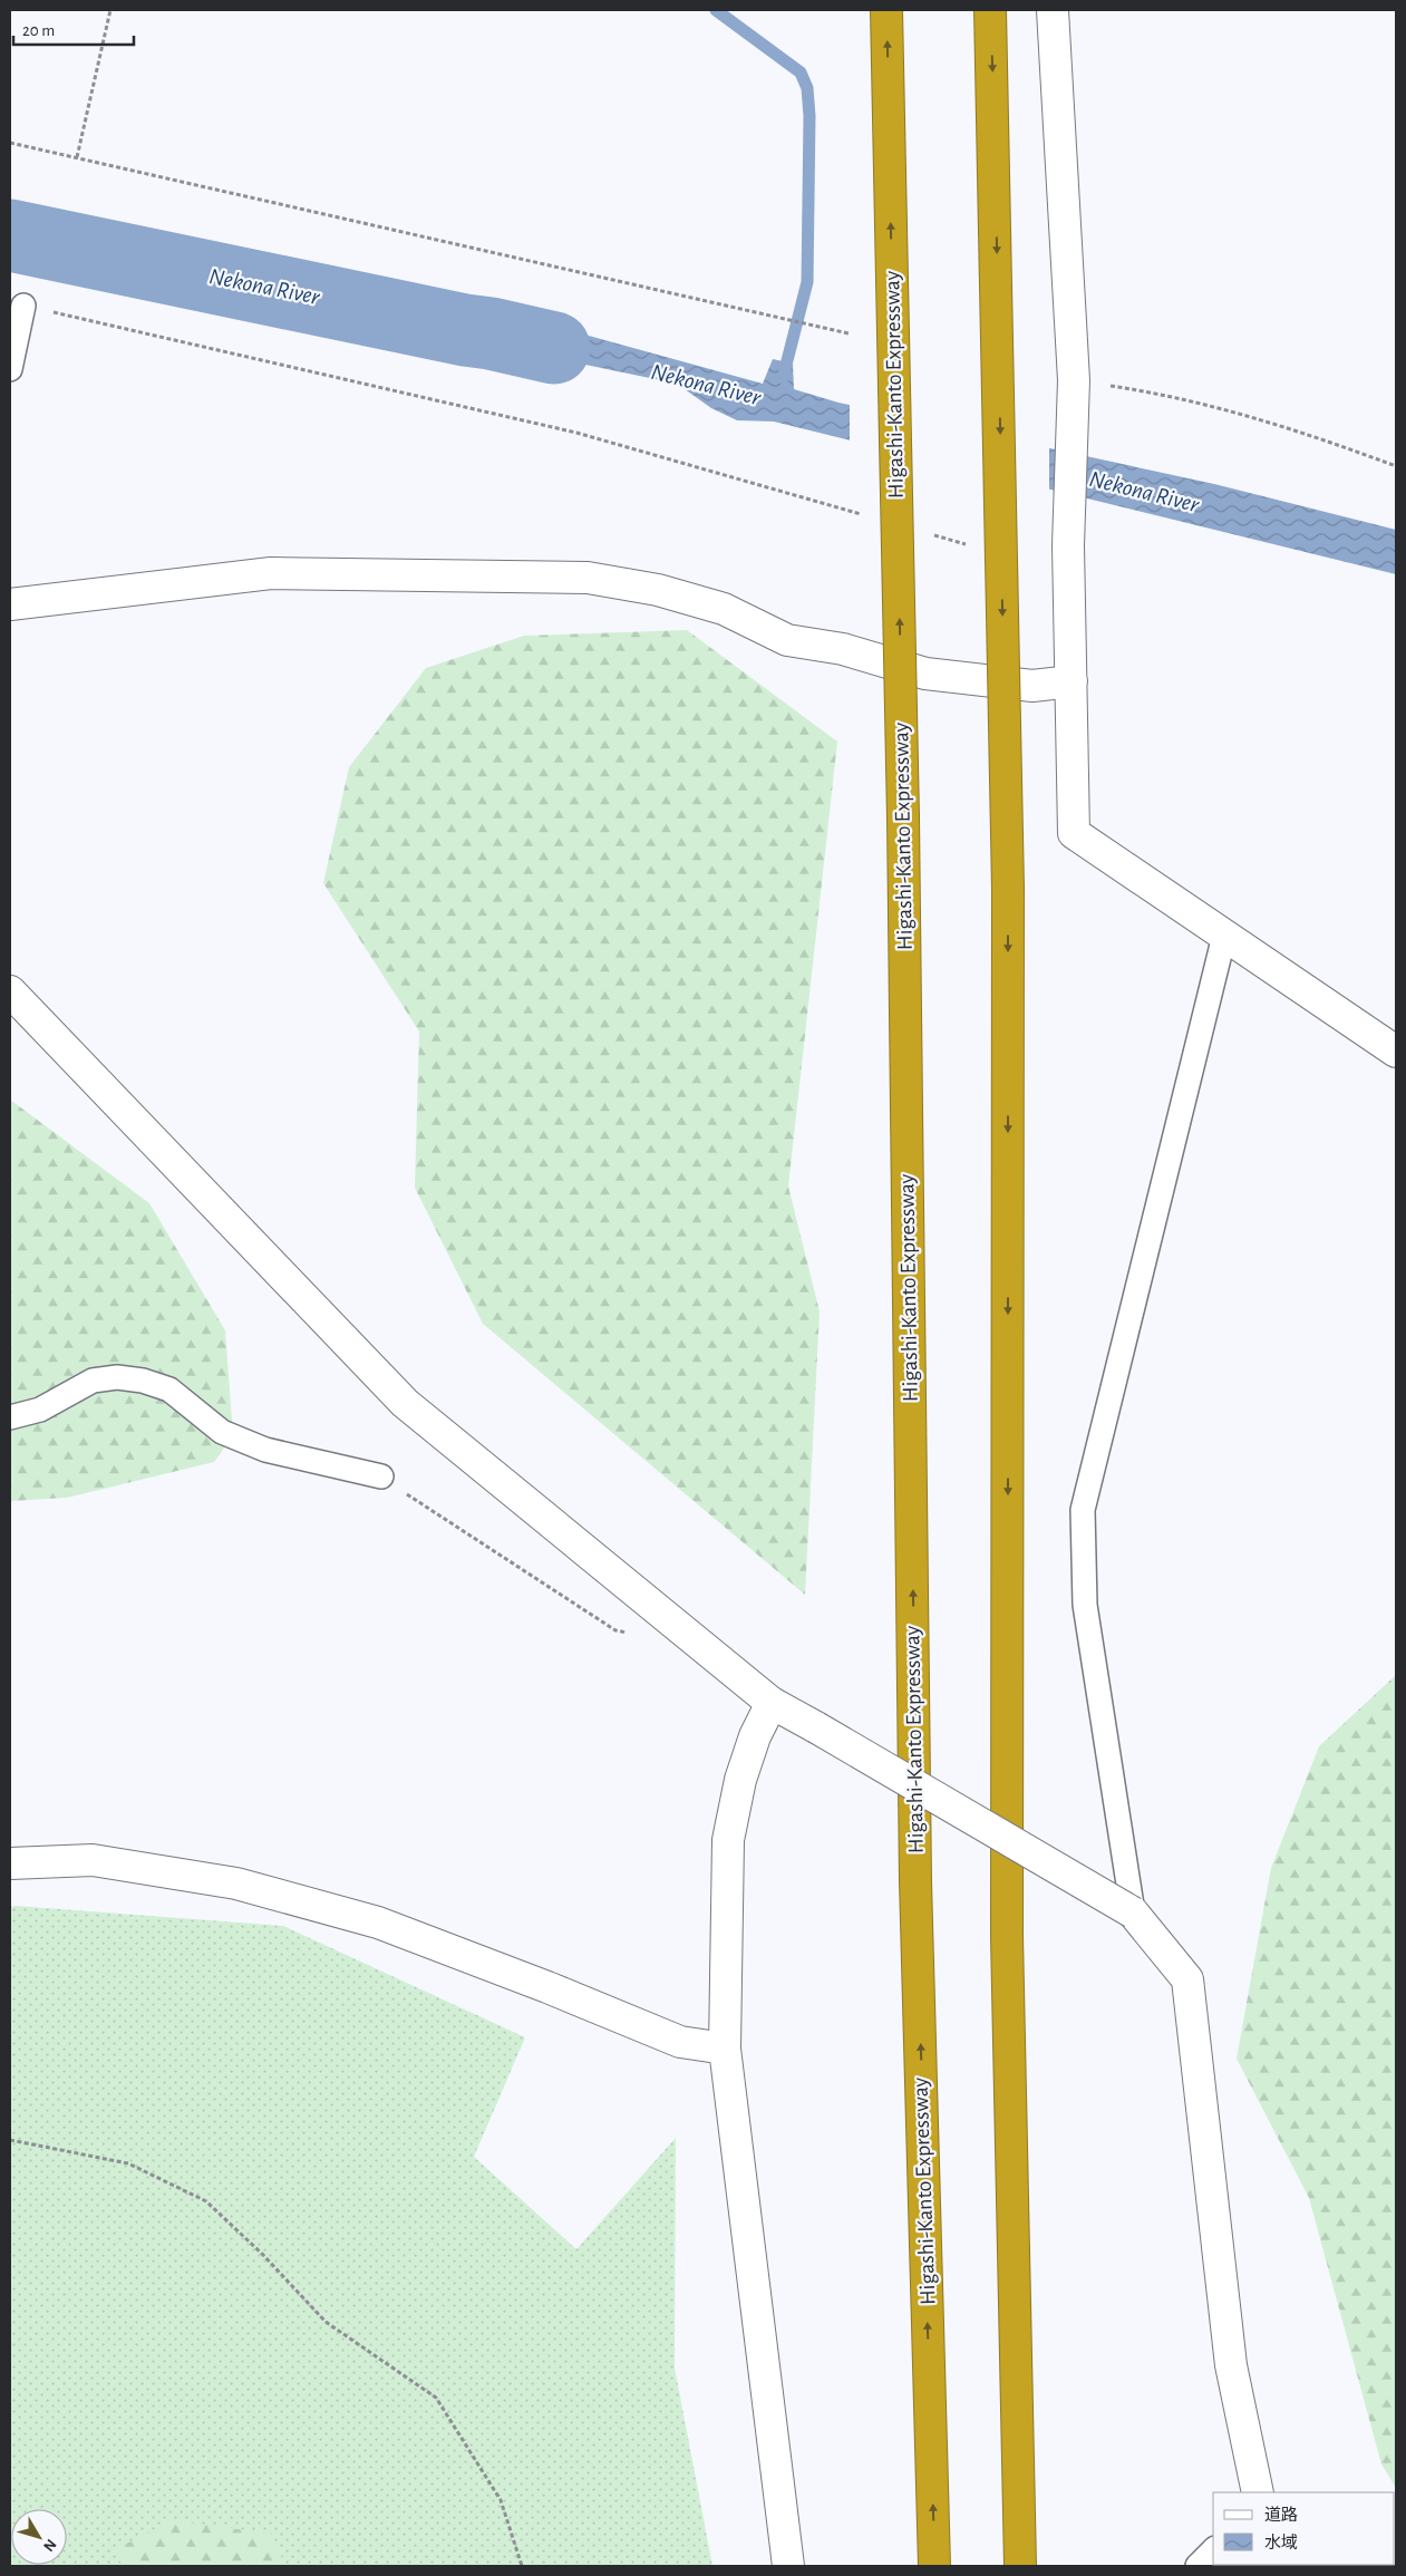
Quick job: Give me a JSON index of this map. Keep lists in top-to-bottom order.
{
  "streets": {
    "highway": ["Higashi-Kanto Expressway"]
  },
  "water": ["Nekona River"],
  "legend": ["道路", "水域"],
  "scale_bar": "20 m",
  "north": "bottom right"
}
